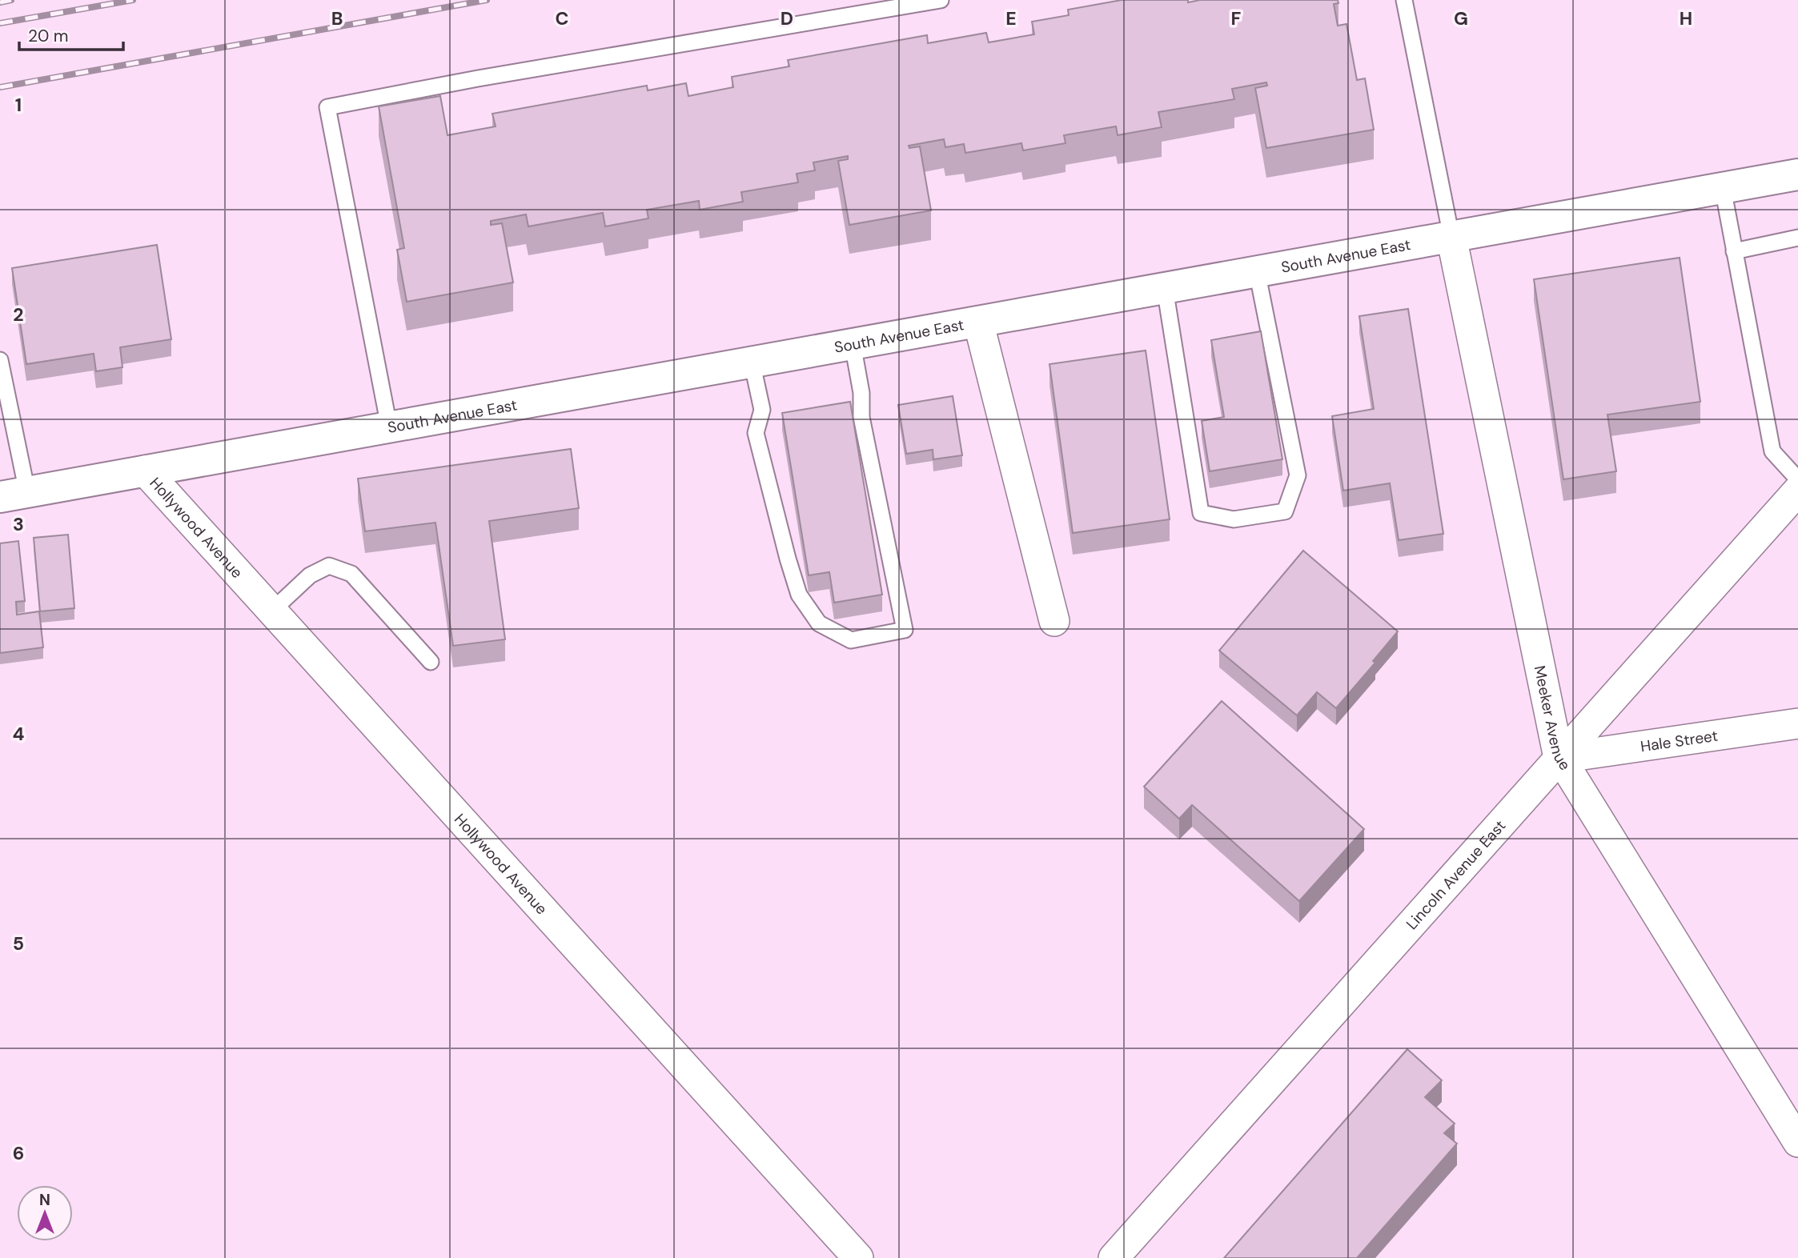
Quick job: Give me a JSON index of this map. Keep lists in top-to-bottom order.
{
  "streets": {
    "main road": ["South Avenue East"],
    "street": [
      "Hollywood Avenue",
      "Meeker Avenue",
      "Hale Street",
      "Lincoln Avenue East"
    ]
  },
  "crossings": [
    ["South Avenue East", "Hollywood Avenue"],
    ["South Avenue East", "Meeker Avenue"],
    ["Meeker Avenue", "Hale Street"],
    ["Meeker Avenue", "Lincoln Avenue East"],
    ["Hale Street", "Lincoln Avenue East"]
  ],
  "scale_bar": "20 m",
  "north": "top",
  "grid": {
    "columns": [
      "B",
      "C",
      "D",
      "E",
      "F",
      "G",
      "H"
    ],
    "rows": [
      "1",
      "2",
      "3",
      "4",
      "5",
      "6"
    ]
  }
}
